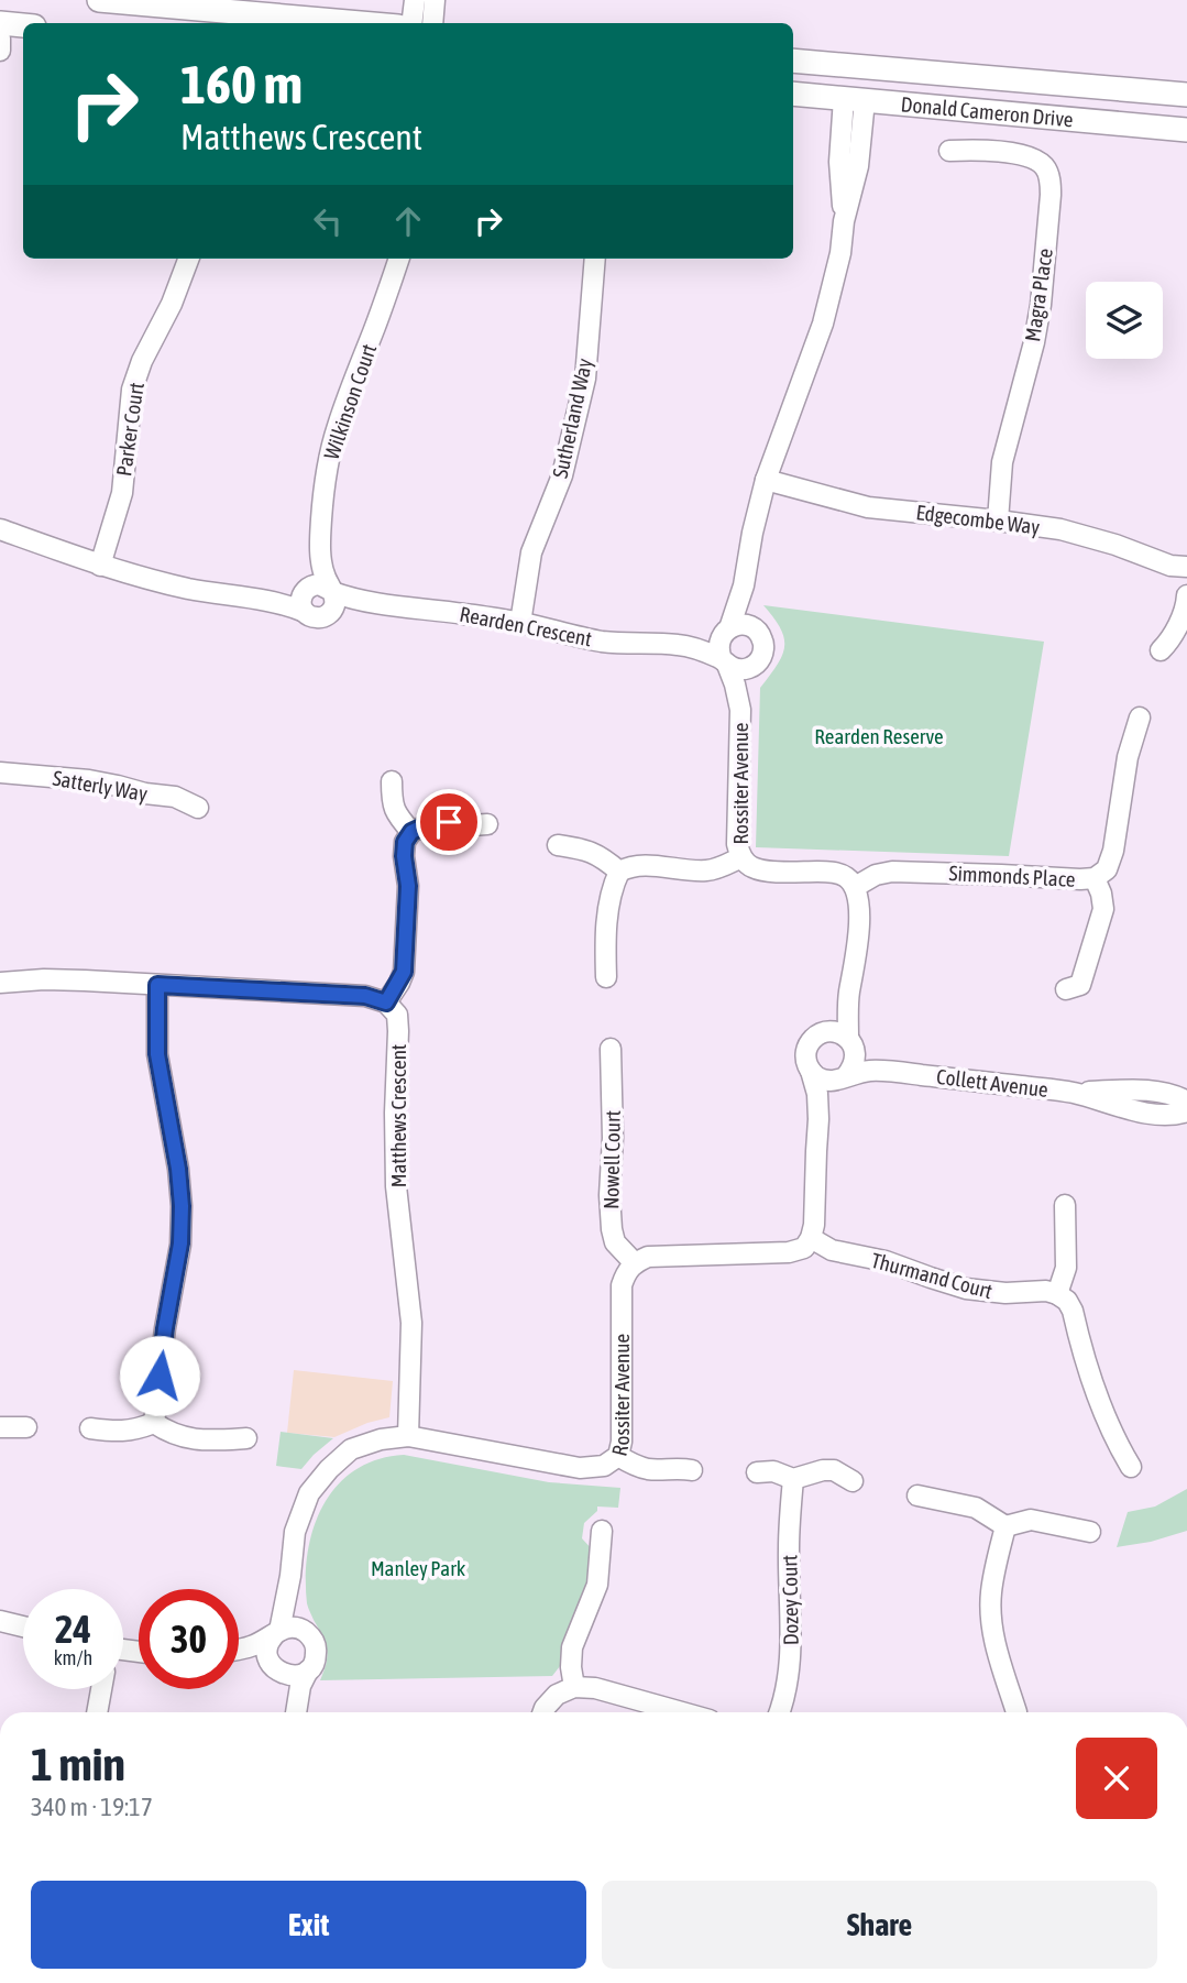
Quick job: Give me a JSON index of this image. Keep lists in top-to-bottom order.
{
  "streets": {
    "street": [
      "Donald Cameron Drive",
      "Magra Place",
      "Wilkinson Court",
      "Sutherland Way",
      "Parker Court",
      "Edgecombe Way",
      "Rearden Crescent",
      "Rossiter Avenue",
      "Satterly Way",
      "Simmonds Place",
      "Collett Avenue",
      "Matthews Crescent",
      "Nowell Court",
      "Thurmand Court",
      "Dozey Court"
    ]
  },
  "crossings": [
    ["Magra Place", "Edgecombe Way"],
    ["Wilkinson Court", "Rearden Crescent"],
    ["Sutherland Way", "Rearden Crescent"],
    ["Rearden Crescent", "Rossiter Avenue"],
    ["Rossiter Avenue", "Simmonds Place"],
    ["Rossiter Avenue", "Matthews Crescent"],
    ["Rossiter Avenue", "Nowell Court"]
  ],
  "parks": ["Rearden Reserve", "Manley Park"],
  "page": {
    "turn": ["160 m", "Matthews Crescent"],
    "speed": "24 km/h",
    "limit": "30",
    "heading": ["1 min", "340 m · 19:17"],
    "buttons": ["Exit", "Share"]
  }
}
